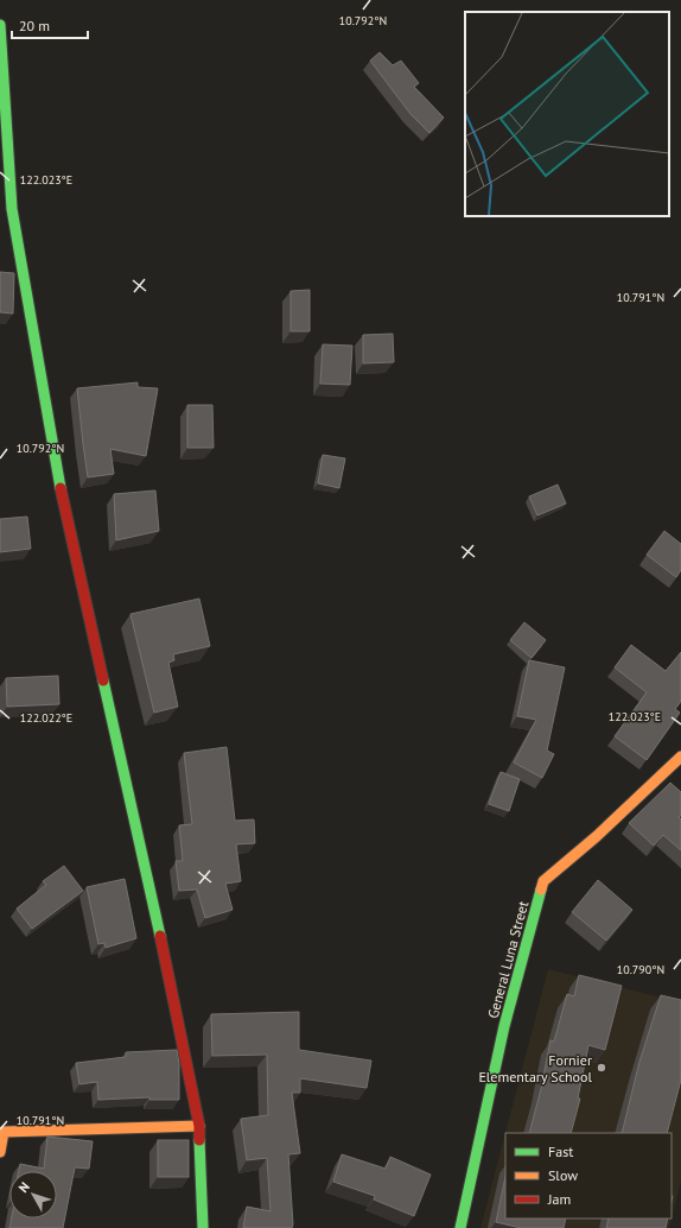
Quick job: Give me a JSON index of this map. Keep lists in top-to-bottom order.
{
  "streets": {
    "street": ["General Luna Street"]
  },
  "places": ["Fornier Elementary School"],
  "legend": ["Fast", "Slow", "Jam"],
  "scale_bar": "20 m",
  "north": "top left",
  "coordinates": [
    "10.792°N",
    "122.023°E",
    "10.791°N",
    "122.022°E",
    "10.790°N"
  ]
}
